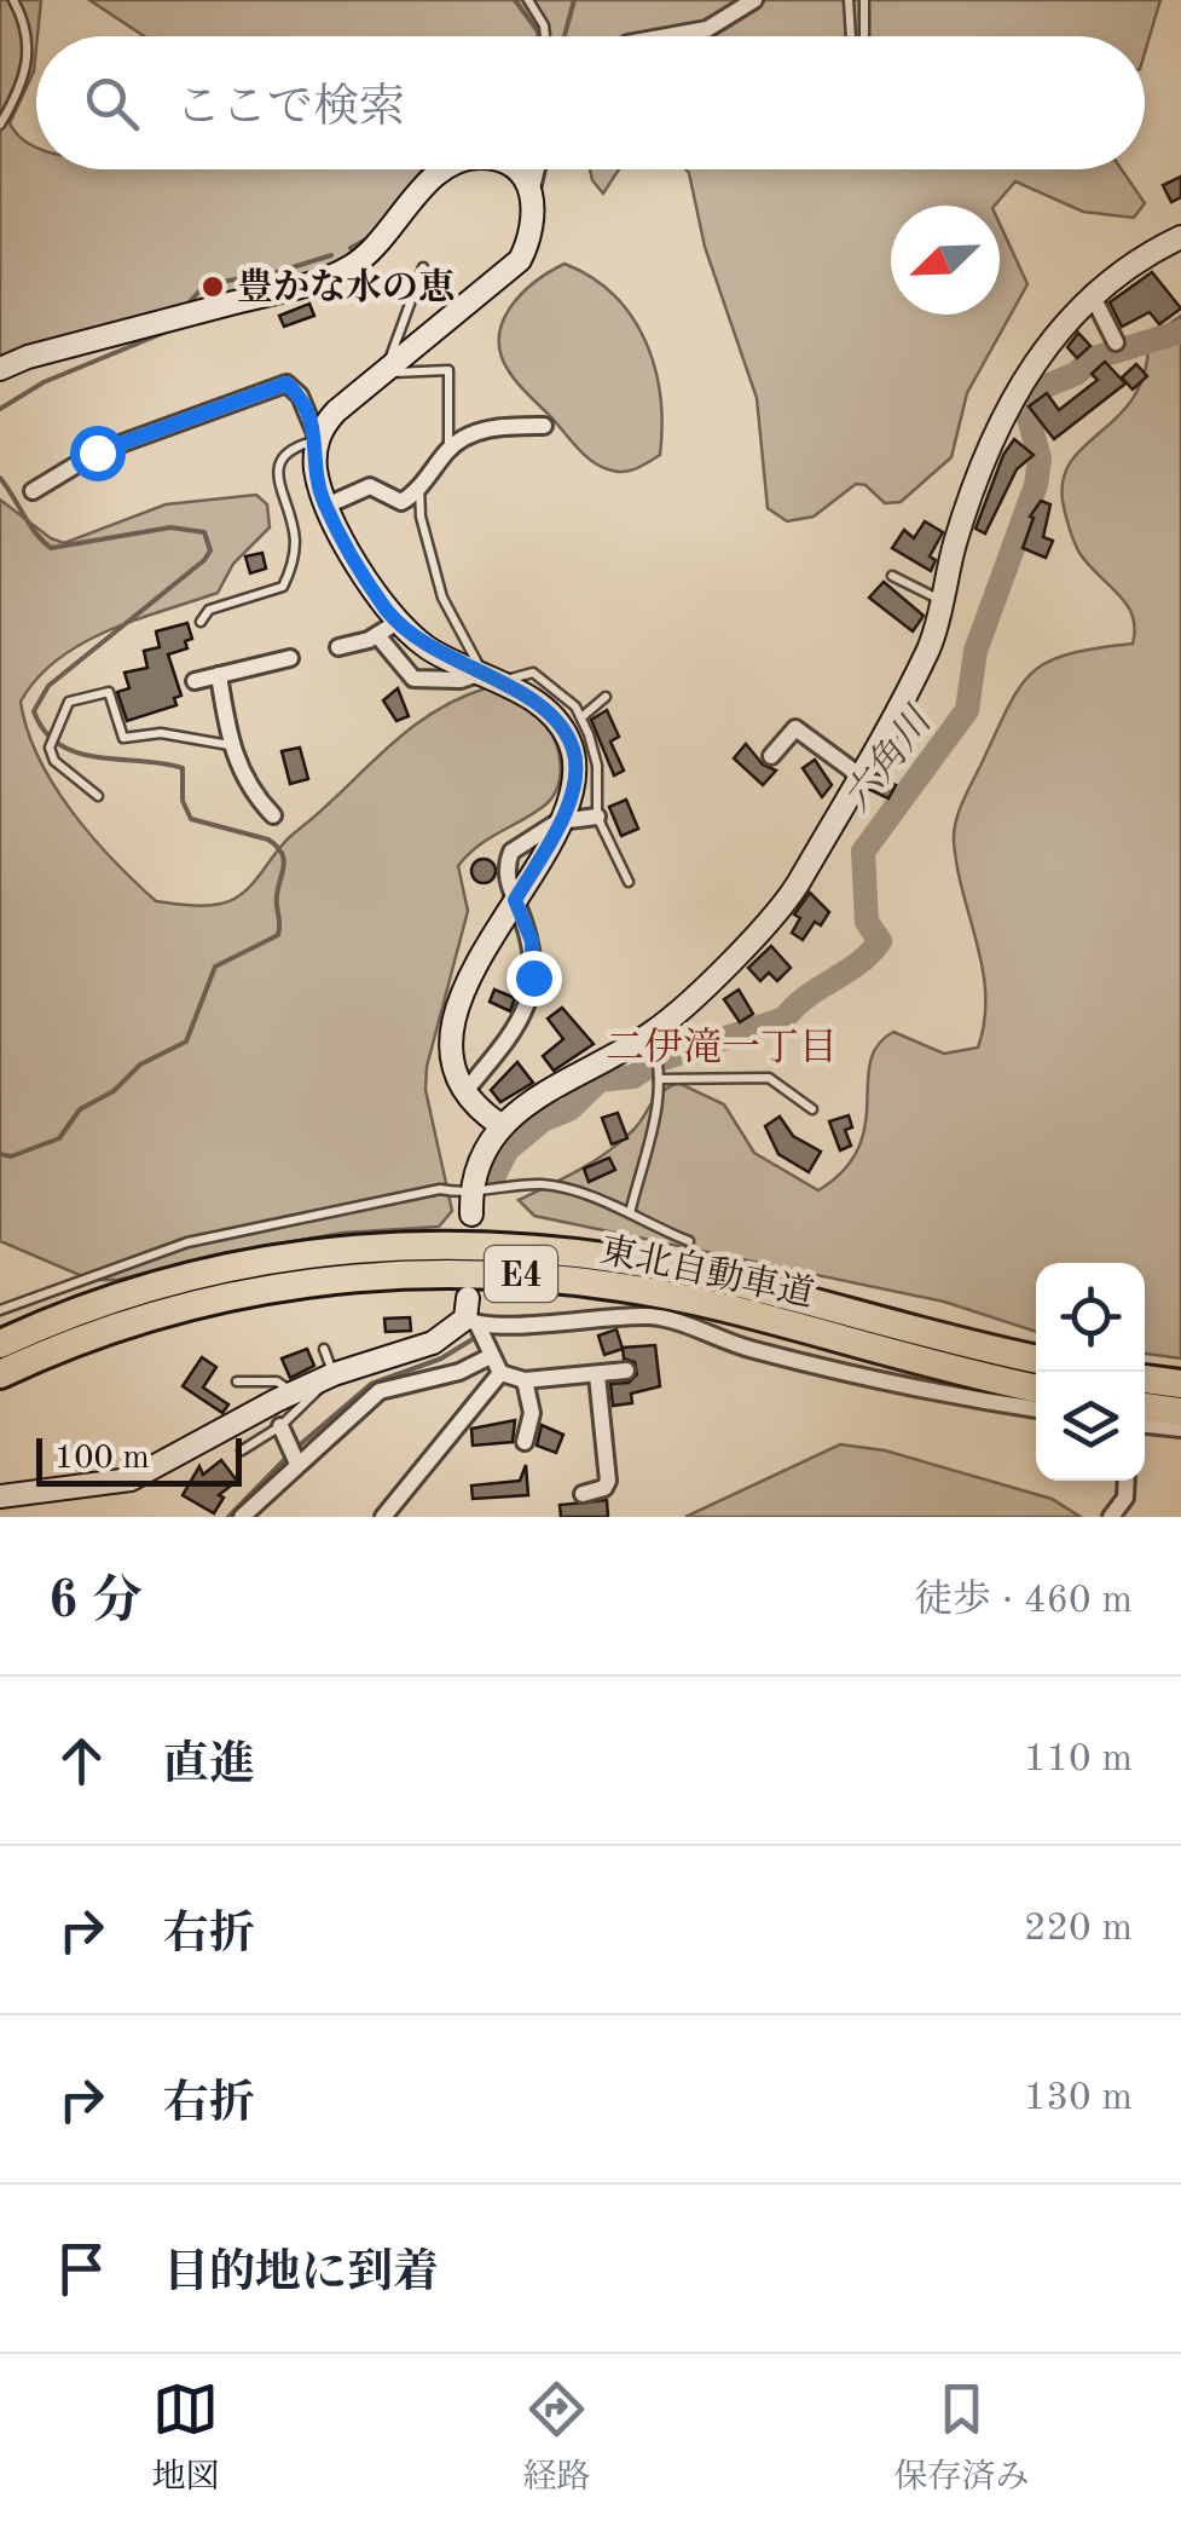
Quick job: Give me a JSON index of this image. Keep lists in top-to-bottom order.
{
  "streets": {
    "highway": ["東北自動車道", "E4"]
  },
  "districts": ["二伊滝一丁目"],
  "water": ["六角川"],
  "places": ["豊かな水の恵"],
  "scale_bar": "100 m",
  "north": "bottom left",
  "page": {
    "search": "ここで検索",
    "scale": "100 m",
    "heading": ["6 分", "徒歩 · 460 m"],
    "list": [
      ["直進", "110 m"],
      ["右折", "220 m"],
      ["右折", "130 m"],
      "目的地に到着"
    ],
    "nav": ["地図", "経路", "保存済み"]
  }
}
